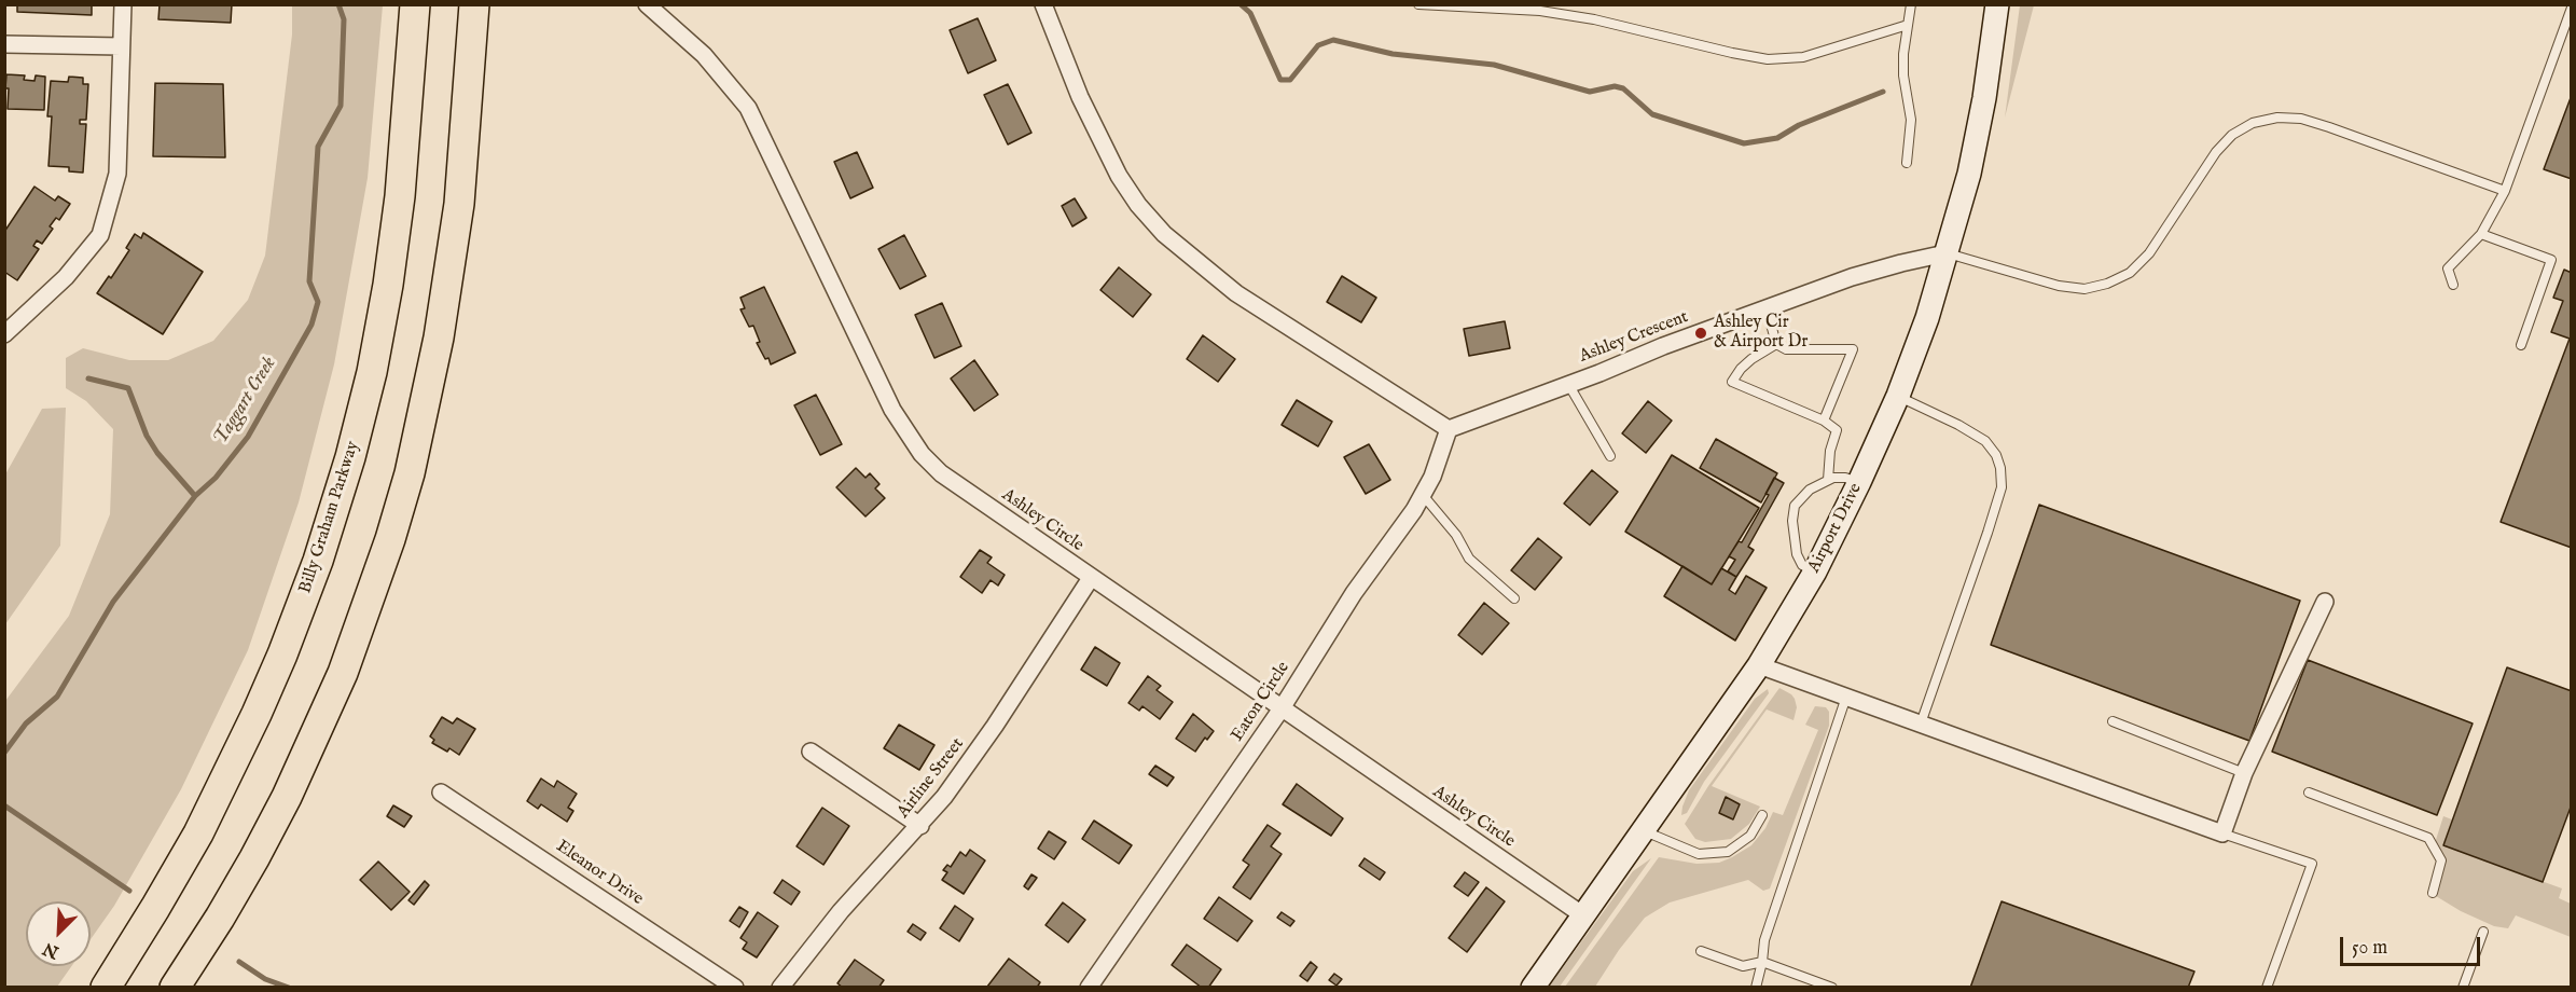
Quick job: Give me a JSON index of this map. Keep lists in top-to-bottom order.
{
  "streets": {
    "highway": ["Billy Graham Parkway"],
    "street": [
      "Ashley Crescent",
      "Ashley Circle",
      "Airport Drive",
      "Eaton Circle",
      "Airline Street",
      "Eleanor Drive"
    ]
  },
  "crossings": [
    ["Ashley Crescent", "Airport Drive"],
    ["Ashley Crescent", "Eaton Circle"],
    ["Ashley Circle", "Airport Drive"],
    ["Ashley Circle", "Eaton Circle"],
    ["Ashley Circle", "Airline Street"]
  ],
  "water": ["Taggart Creek"],
  "places": ["Ashley Cir & Airport Dr"],
  "scale_bar": "50 m",
  "north": "bottom left"
}
